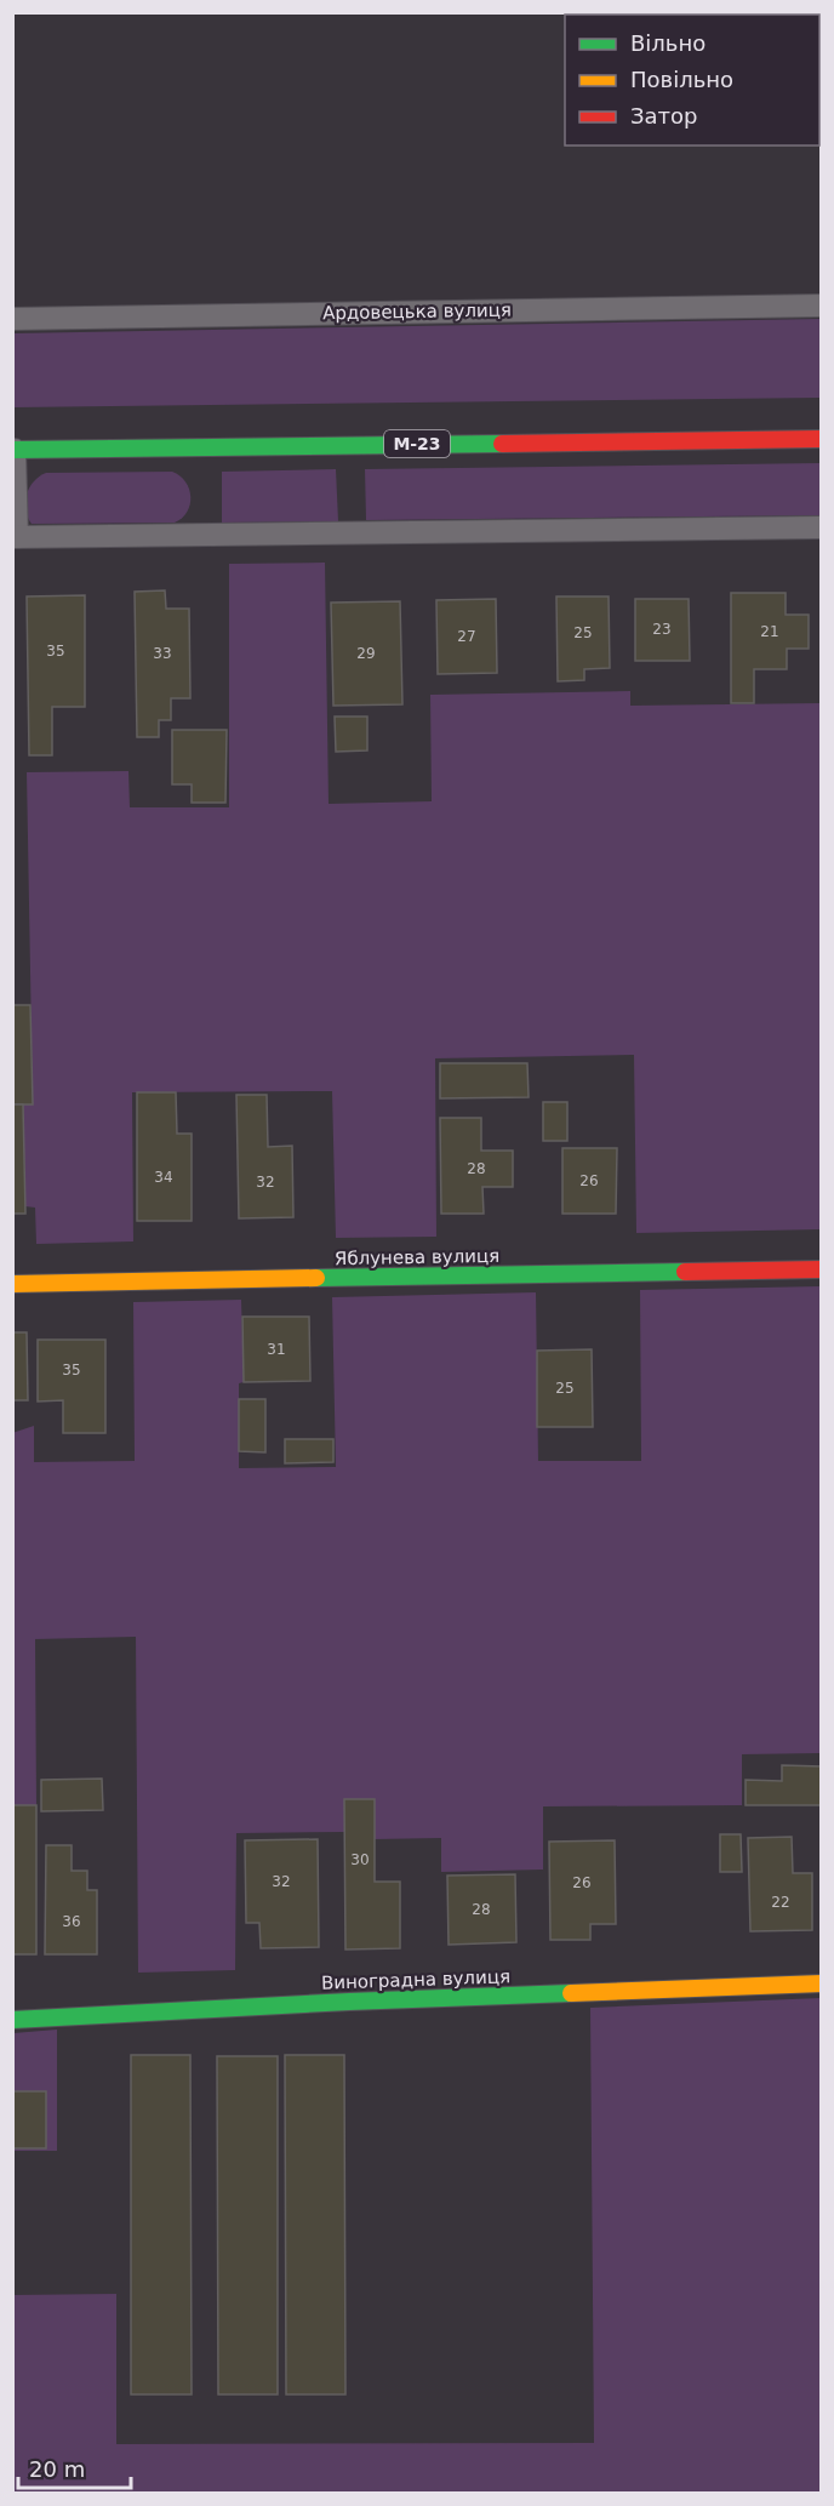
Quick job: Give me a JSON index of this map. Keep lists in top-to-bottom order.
{
  "streets": {
    "main road": ["М-23", "Яблунева вулиця", "Виноградна вулиця"],
    "lane": ["Ардовецька вулиця"]
  },
  "house_numbers": [
    "23",
    "21",
    "25",
    "27",
    "35",
    "33",
    "29",
    "28",
    "34",
    "26",
    "32",
    "31",
    "35",
    "25",
    "30",
    "32",
    "26",
    "22",
    "28",
    "36"
  ],
  "legend": ["Вільно", "Повільно", "Затор"],
  "scale_bar": "20 m"
}
